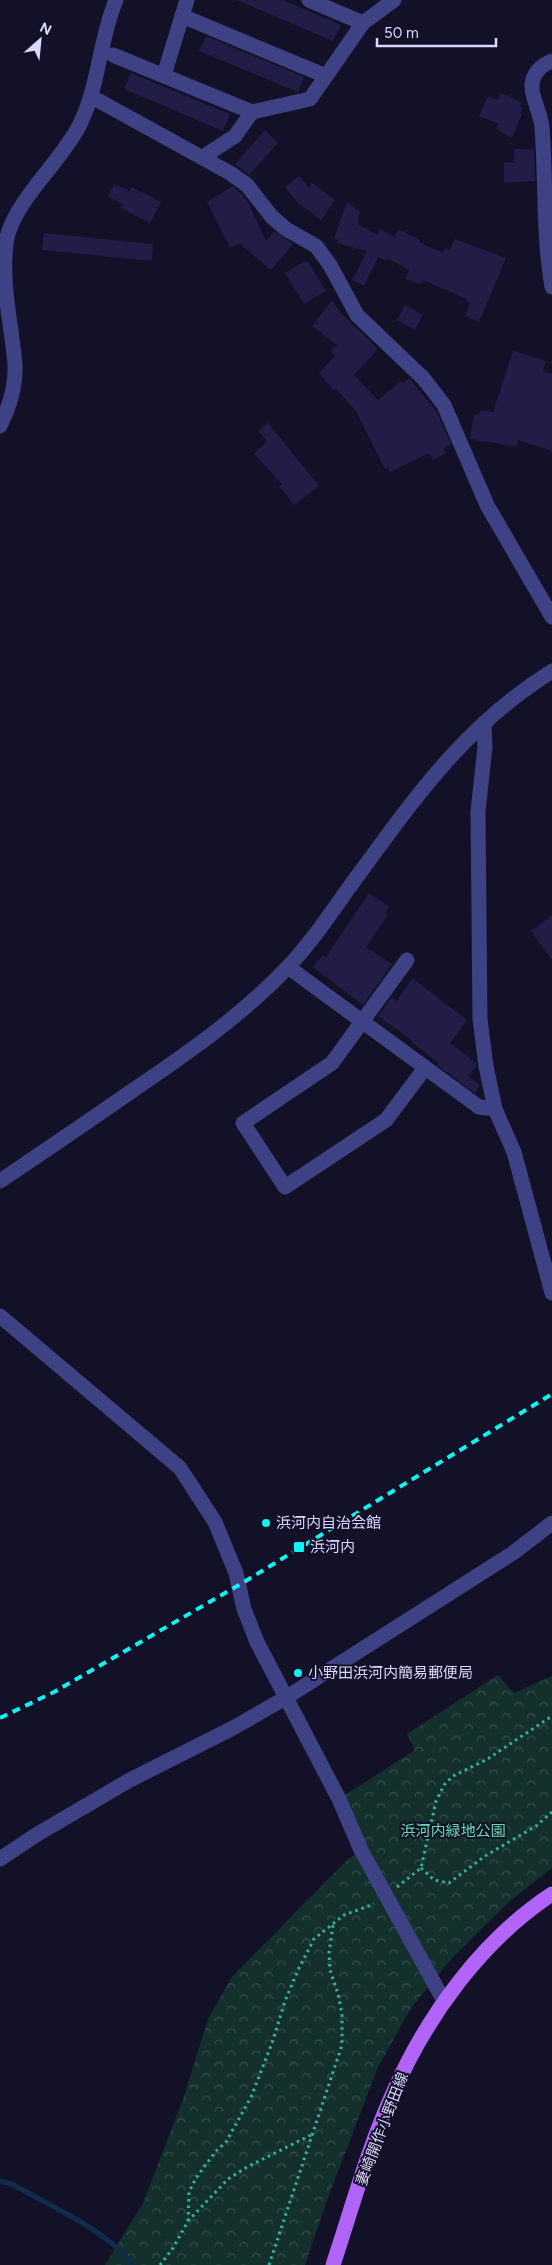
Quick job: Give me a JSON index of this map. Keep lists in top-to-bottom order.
{
  "streets": {
    "main road": ["妻崎開作小野田線"]
  },
  "parks": ["浜河内緑地公園"],
  "places": {
    "other": ["浜河内自治会館", "小野田浜河内簡易郵便局"],
    "transit": ["浜河内"]
  },
  "scale_bar": "50 m",
  "north": "top right"
}
